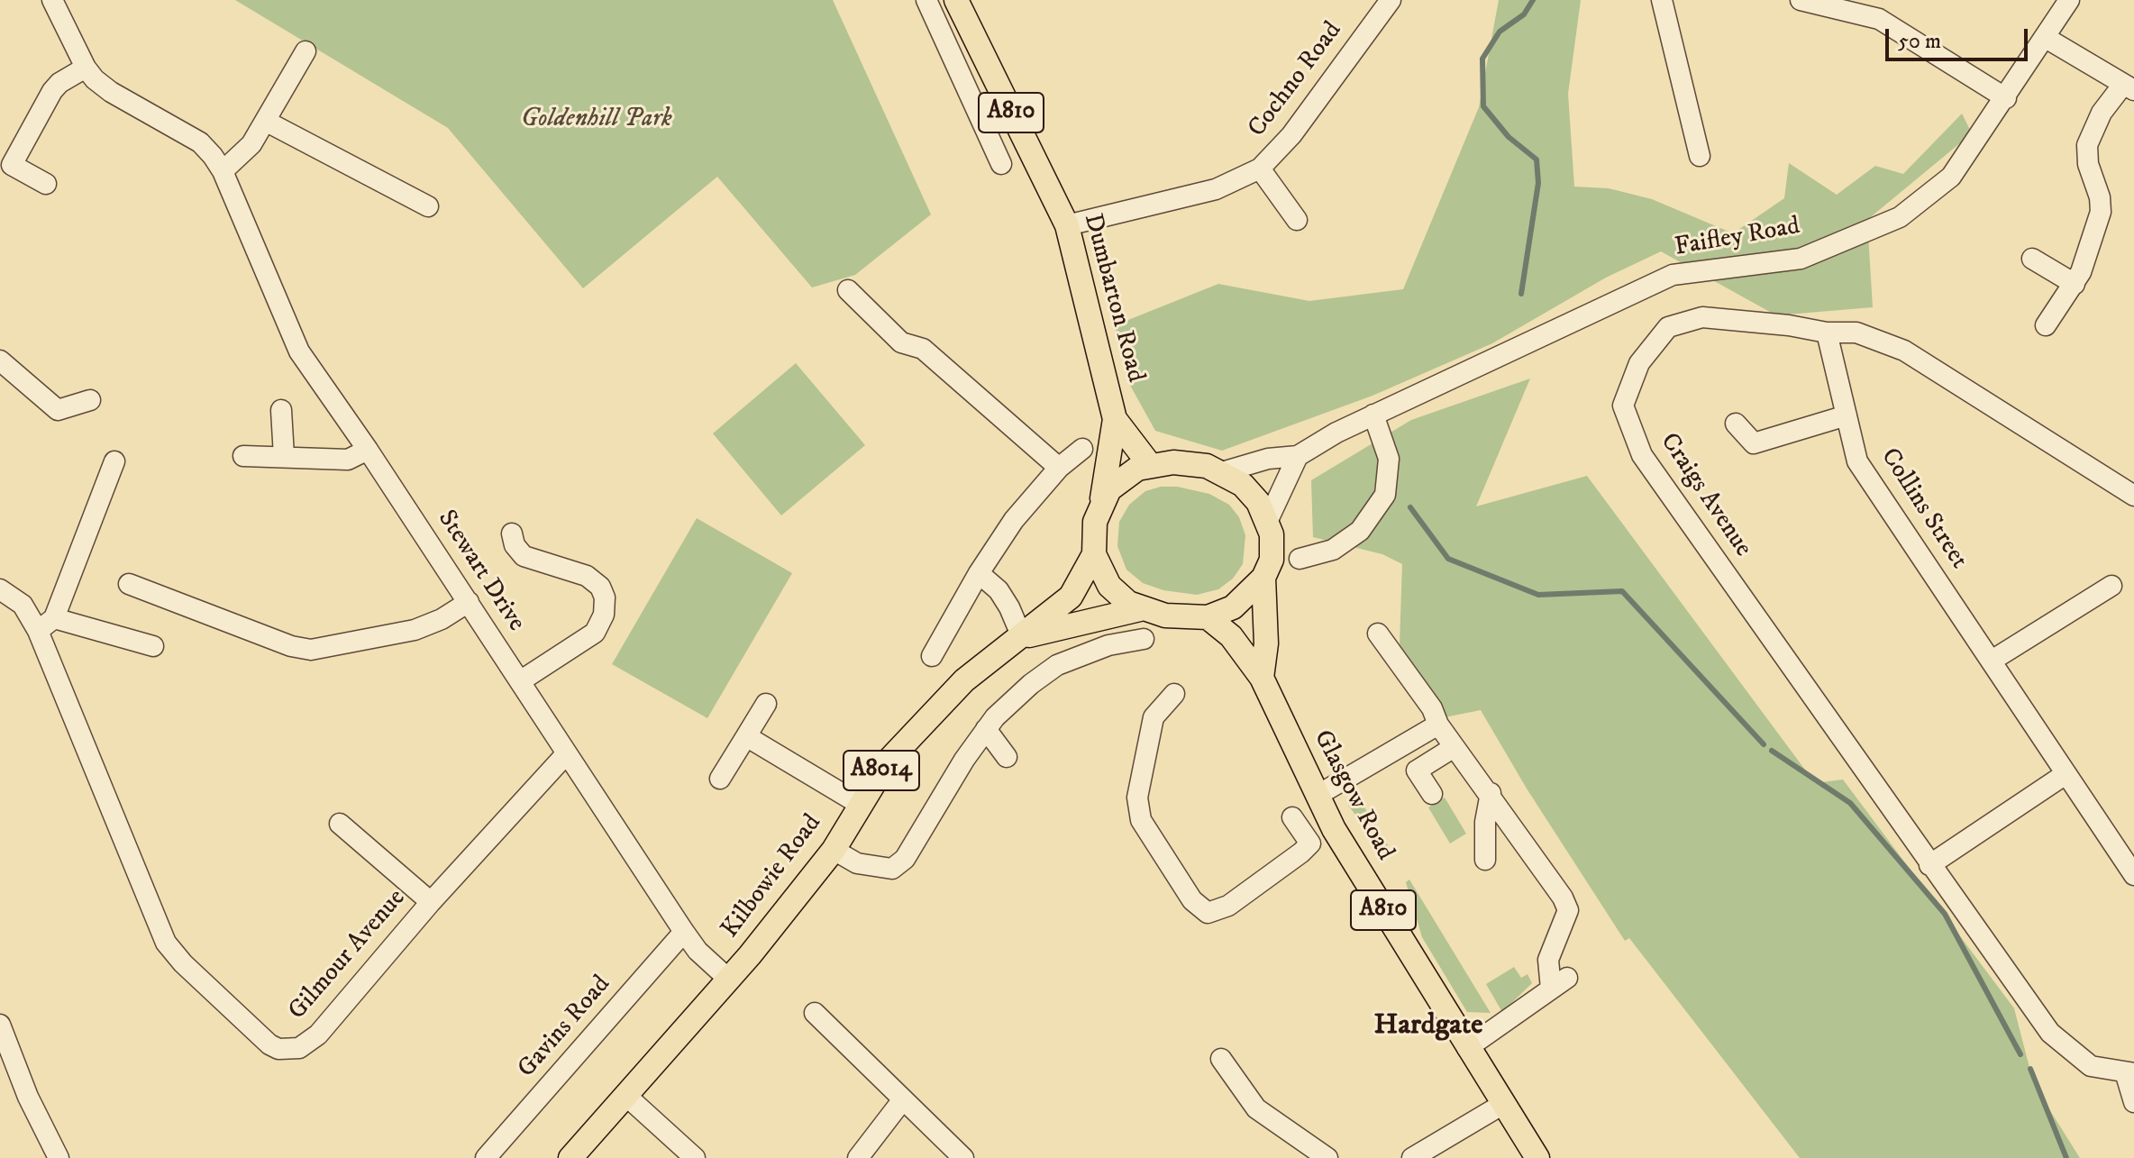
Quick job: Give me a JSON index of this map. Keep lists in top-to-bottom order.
{
  "streets": {
    "main road": [
      "A810",
      "Dumbarton Road",
      "A8014",
      "Glasgow Road",
      "Kilbowie Road"
    ],
    "street": [
      "Cochno Road",
      "Faifley Road",
      "Craigs Avenue",
      "Collins Street",
      "Stewart Drive",
      "Gilmour Avenue",
      "Gavins Road"
    ]
  },
  "crossings": [
    ["Cochno Road", "Dumbarton Road"],
    ["A810", "Faifley Road"],
    ["A810", "Dumbarton Road"],
    ["A810", "Glasgow Road"],
    ["A810", "Kilbowie Road"],
    ["Faifley Road", "Glasgow Road"],
    ["Faifley Road", "Kilbowie Road"],
    ["Craigs Avenue", "Collins Street"],
    ["Stewart Drive", "Kilbowie Road"],
    ["Stewart Drive", "Gilmour Avenue"],
    ["Stewart Drive", "Gavins Road"],
    ["Glasgow Road", "Kilbowie Road"]
  ],
  "districts": ["Hardgate"],
  "parks": ["Goldenhill Park"],
  "scale_bar": "50 m"
}
